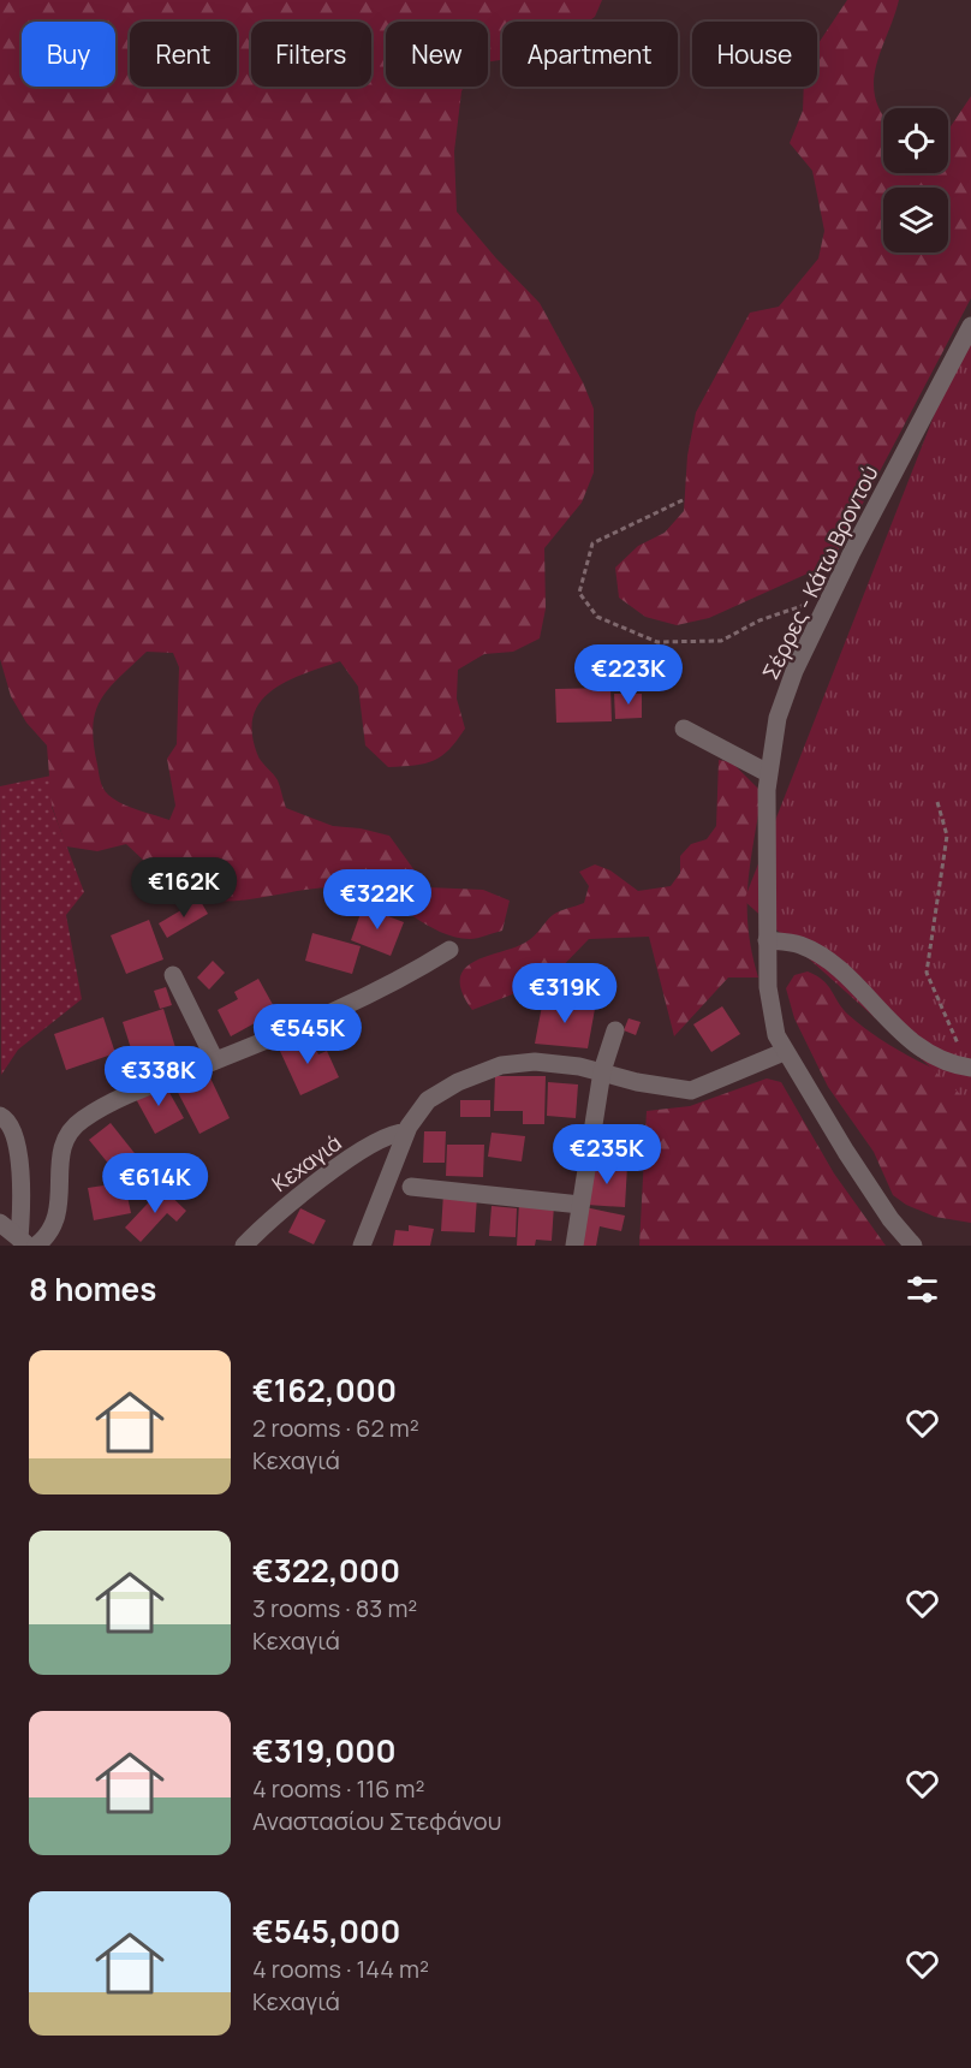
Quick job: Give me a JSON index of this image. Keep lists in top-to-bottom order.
{
  "streets": {
    "street": ["Σέρρες - Κάτω Βροντού", "Κεχαγιά"]
  },
  "page": {
    "chip": [
      "Buy",
      "Rent",
      "Filters",
      "New",
      "Apartment",
      "House"
    ],
    "price": [
      "€223K",
      "€162K",
      "€322K",
      "€319K",
      "€545K",
      "€338K",
      "€235K",
      "€614K"
    ],
    "heading": "8 homes",
    "list": [
      {
        "name": "€162,000",
        "note": "2 rooms · 62 m² · Κεχαγιά"
      },
      {
        "name": "€322,000",
        "note": "3 rooms · 83 m² · Κεχαγιά"
      },
      {
        "name": "€319,000",
        "note": "4 rooms · 116 m² · Αναστασίου Στεφάνου"
      },
      {
        "name": "€545,000",
        "note": "4 rooms · 144 m² · Κεχαγιά"
      }
    ]
  }
}
